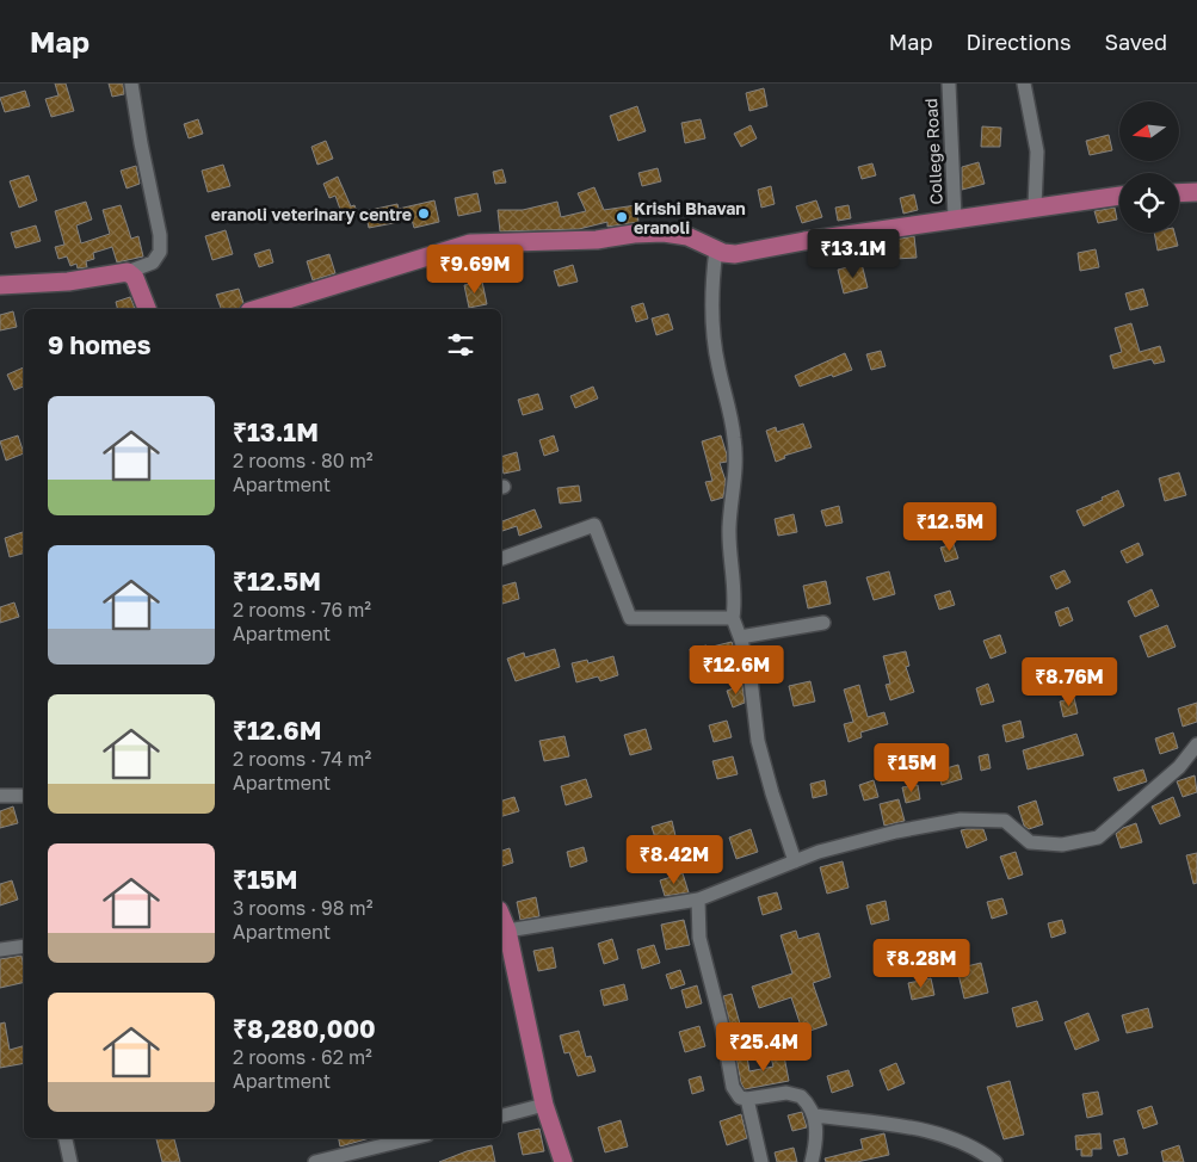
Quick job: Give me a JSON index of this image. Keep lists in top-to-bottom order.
{
  "streets": {
    "street": ["College Road"]
  },
  "places": ["eranoli veterinary centre", "Krishi Bhavan eranoli"],
  "north": "left",
  "page": {
    "header": "Map",
    "nav": ["Map", "Directions", "Saved"],
    "price": [
      "₹13.1M",
      "₹9.69M",
      "₹12.5M",
      "₹12.6M",
      "₹8.76M",
      "₹15M",
      "₹8.42M",
      "₹8.28M",
      "₹25.4M"
    ],
    "heading": "9 homes",
    "list": [
      {
        "name": "₹13.1M",
        "note": "2 rooms · 80 m² · Apartment"
      },
      {
        "name": "₹12.5M",
        "note": "2 rooms · 76 m² · Apartment"
      },
      {
        "name": "₹12.6M",
        "note": "2 rooms · 74 m² · Apartment"
      },
      {
        "name": "₹15M",
        "note": "3 rooms · 98 m² · Apartment"
      },
      {
        "name": "₹8,280,000",
        "note": "2 rooms · 62 m² · Apartment"
      }
    ]
  }
}
